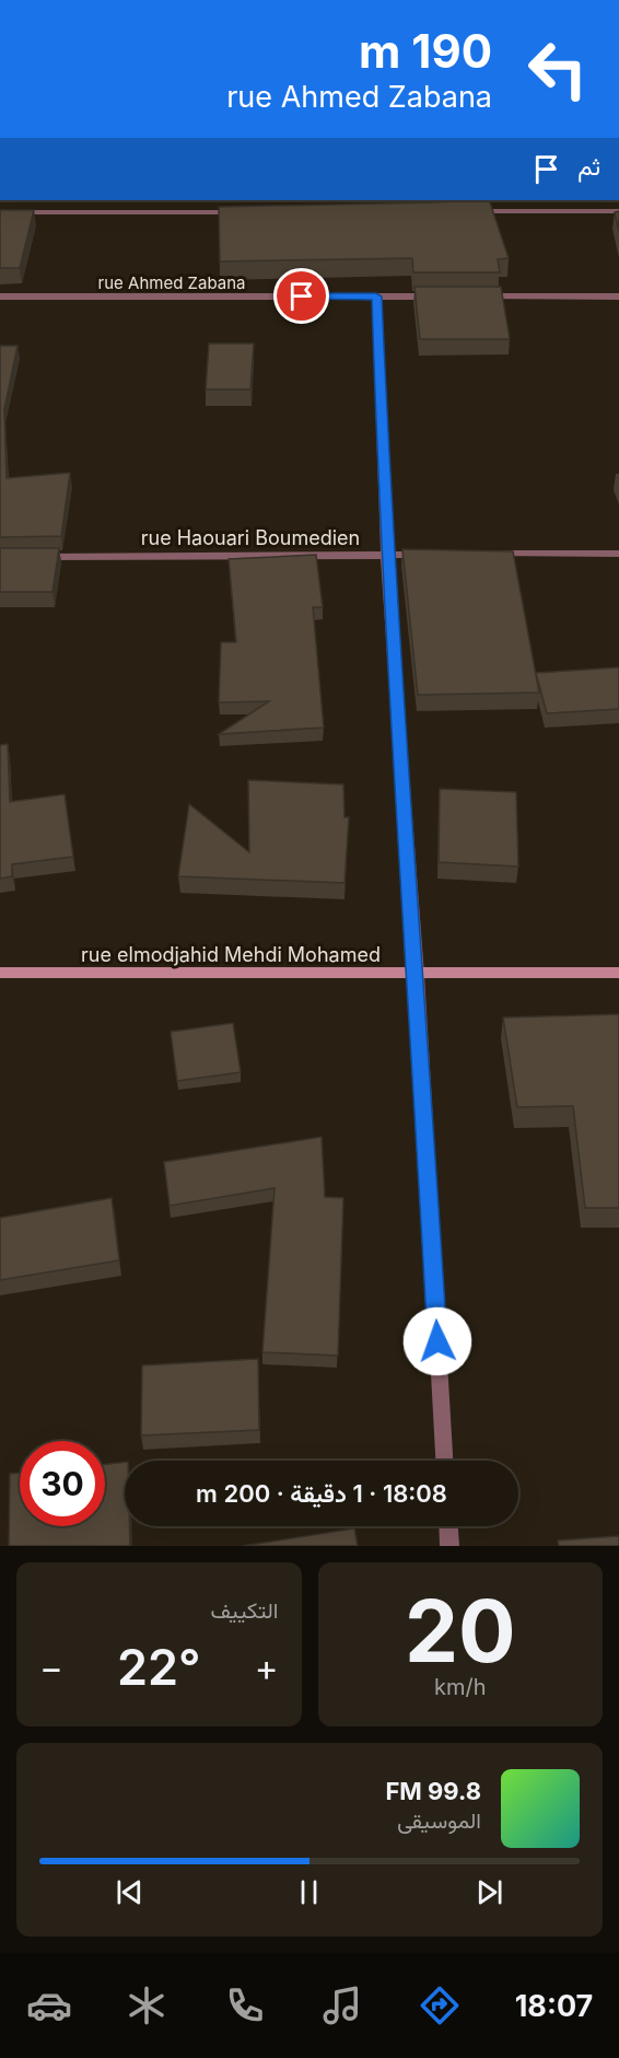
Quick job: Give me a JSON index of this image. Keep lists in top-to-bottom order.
{
  "streets": {
    "main road": ["rue elmodjahid Mehdi Mohamed"],
    "street": ["rue Ahmed Zabana", "rue Haouari Boumedien"]
  },
  "page": {
    "turn": ["190 m", "rue Ahmed Zabana"],
    "then": "ثم",
    "limit": "30",
    "trip": "18:08 · 1 دقيقة · 200 m",
    "tile": [
      ["20", "km/h"],
      "التكييف"
    ],
    "heat": ["−", "22°", "+"],
    "song": ["99.8 FM", "الموسيقى"],
    "tabs": "18:07"
  }
}
